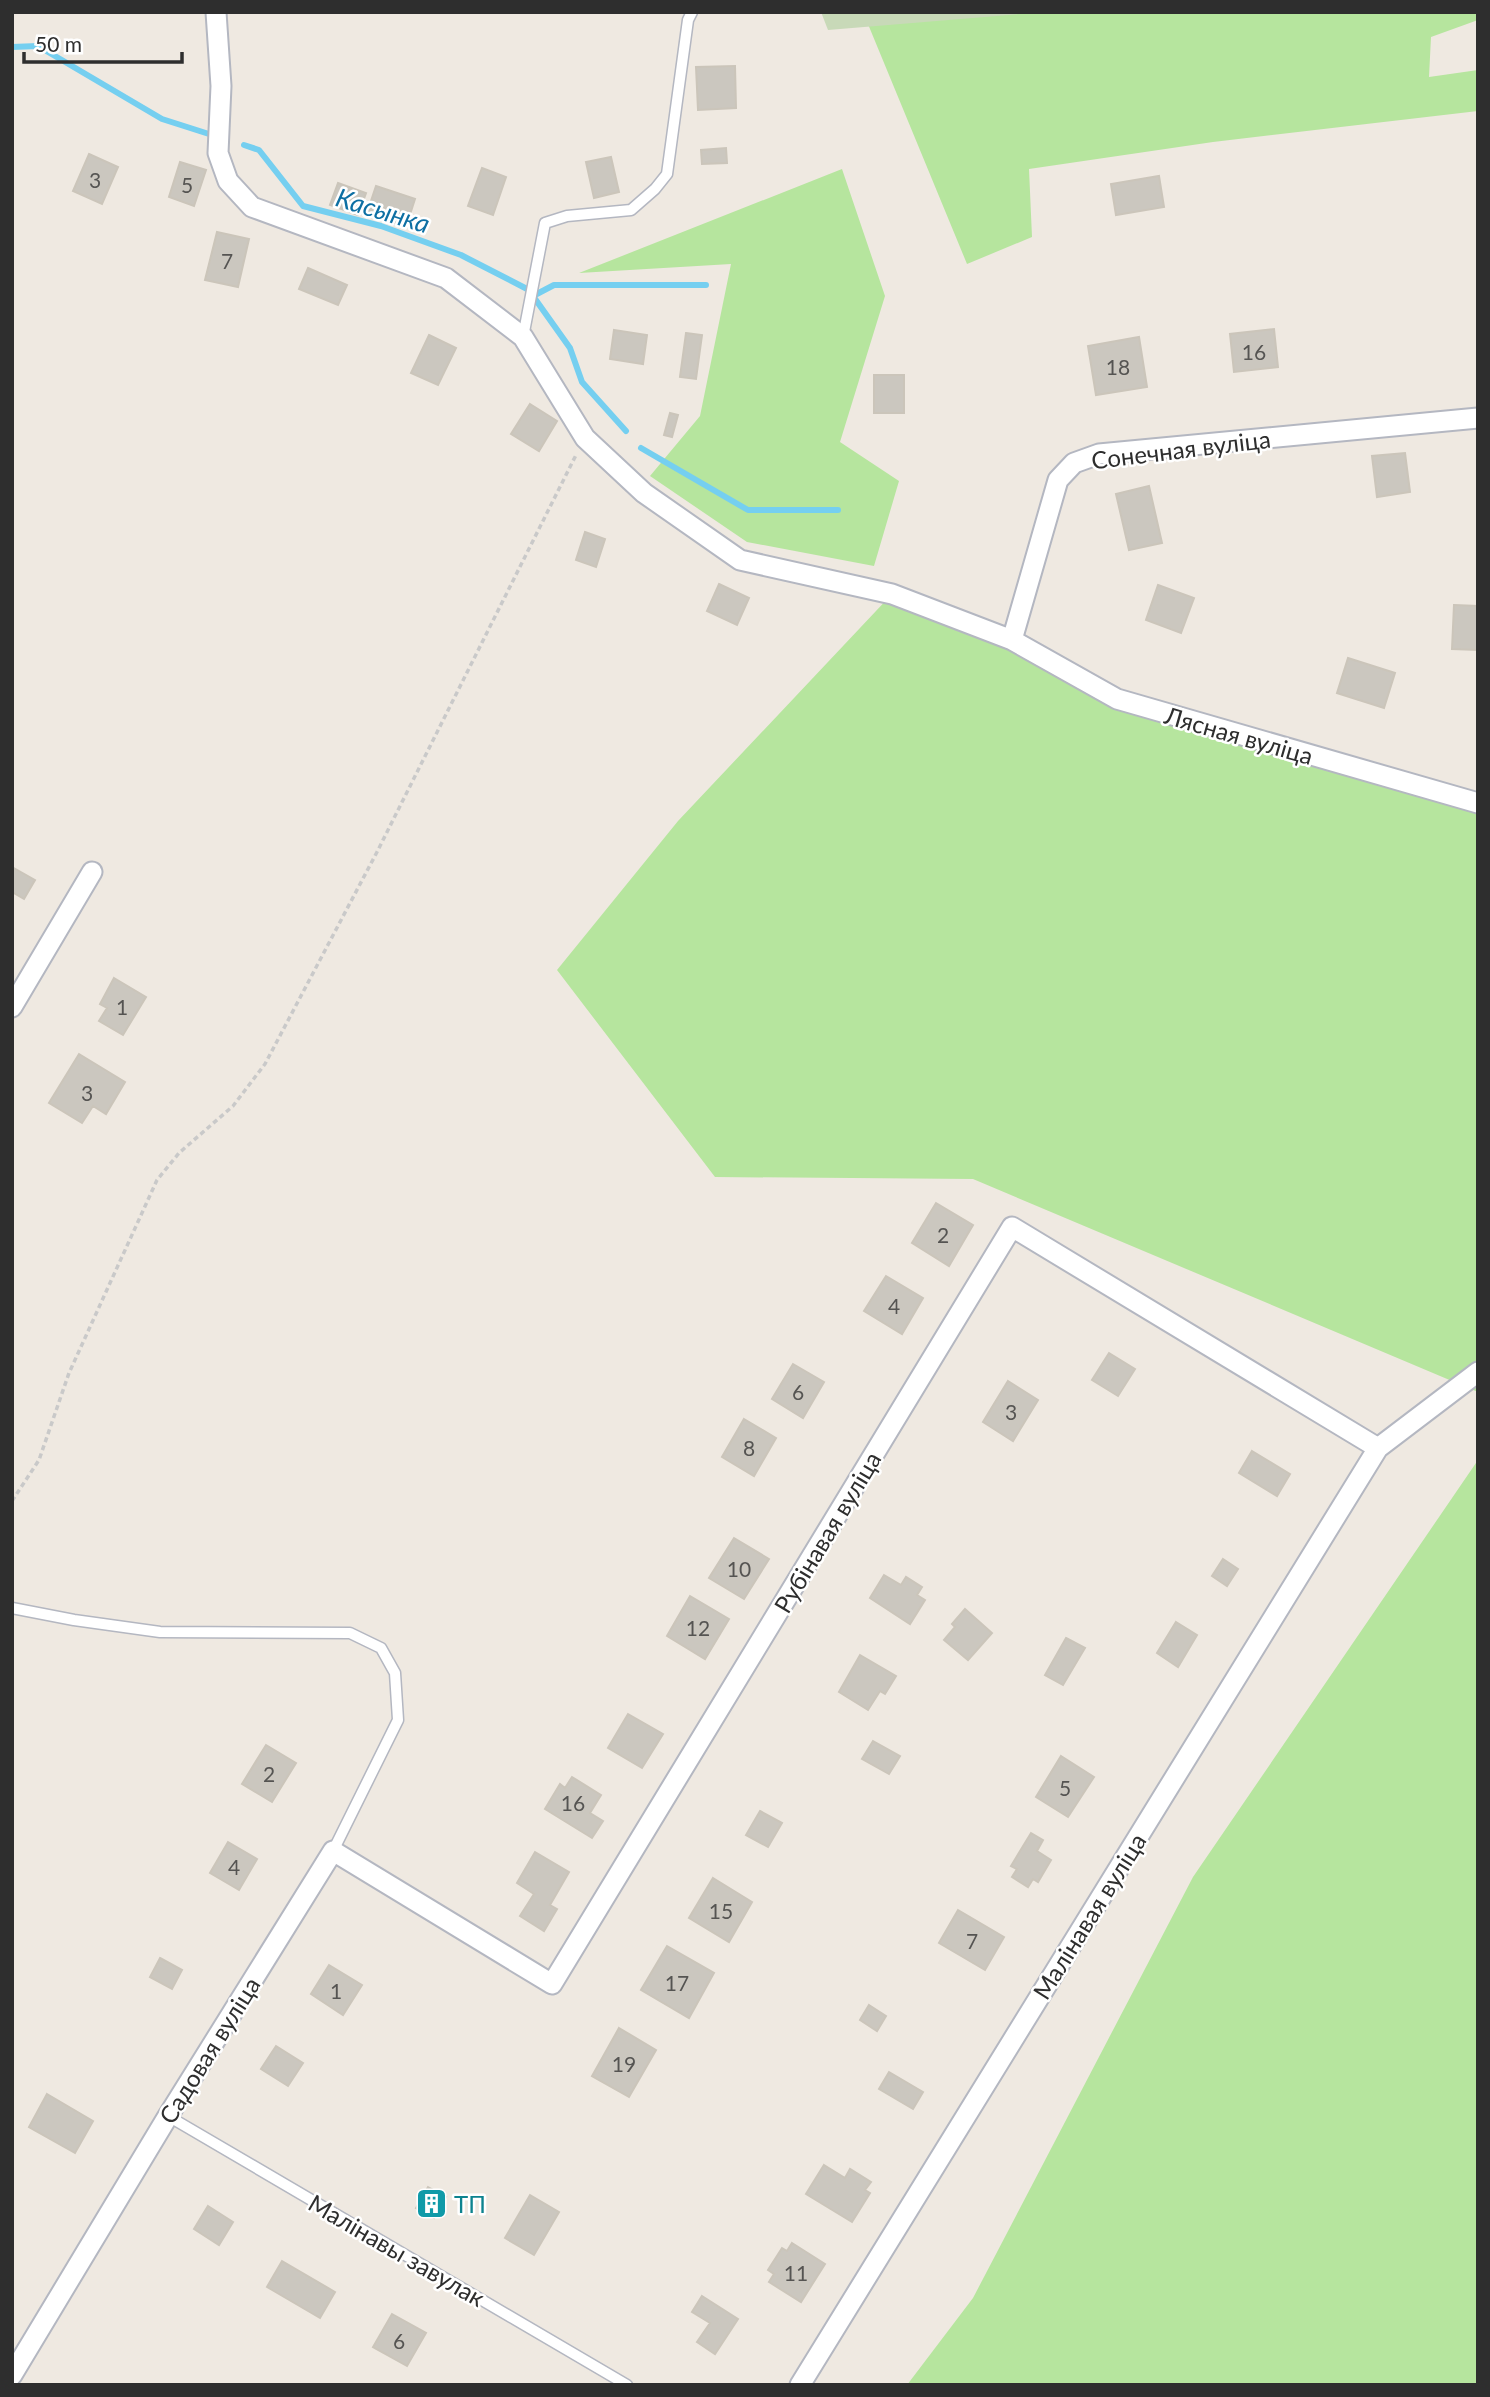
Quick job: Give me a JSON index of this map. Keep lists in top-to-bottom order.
{
  "streets": {
    "street": [
      "Сонечная вуліца",
      "Лясная вуліца",
      "Рубінавая вуліца",
      "Малінавая вуліца",
      "Садовая вуліца"
    ],
    "lane": ["Малінавы завулак"]
  },
  "crossings": [
    ["Сонечная вуліца", "Лясная вуліца"],
    ["Рубінавая вуліца", "Малінавая вуліца"],
    ["Рубінавая вуліца", "Садовая вуліца"],
    ["Садовая вуліца", "Малінавы завулак"]
  ],
  "water": ["Касынка"],
  "places": {
    "building": ["ТП"]
  },
  "house_numbers": [
    "3",
    "5",
    "7",
    "16",
    "18",
    "1",
    "3",
    "2",
    "4",
    "6",
    "3",
    "8",
    "10",
    "12",
    "2",
    "5",
    "16",
    "4",
    "15",
    "7",
    "17",
    "1",
    "19",
    "11",
    "6"
  ],
  "scale_bar": "50 m"
}
